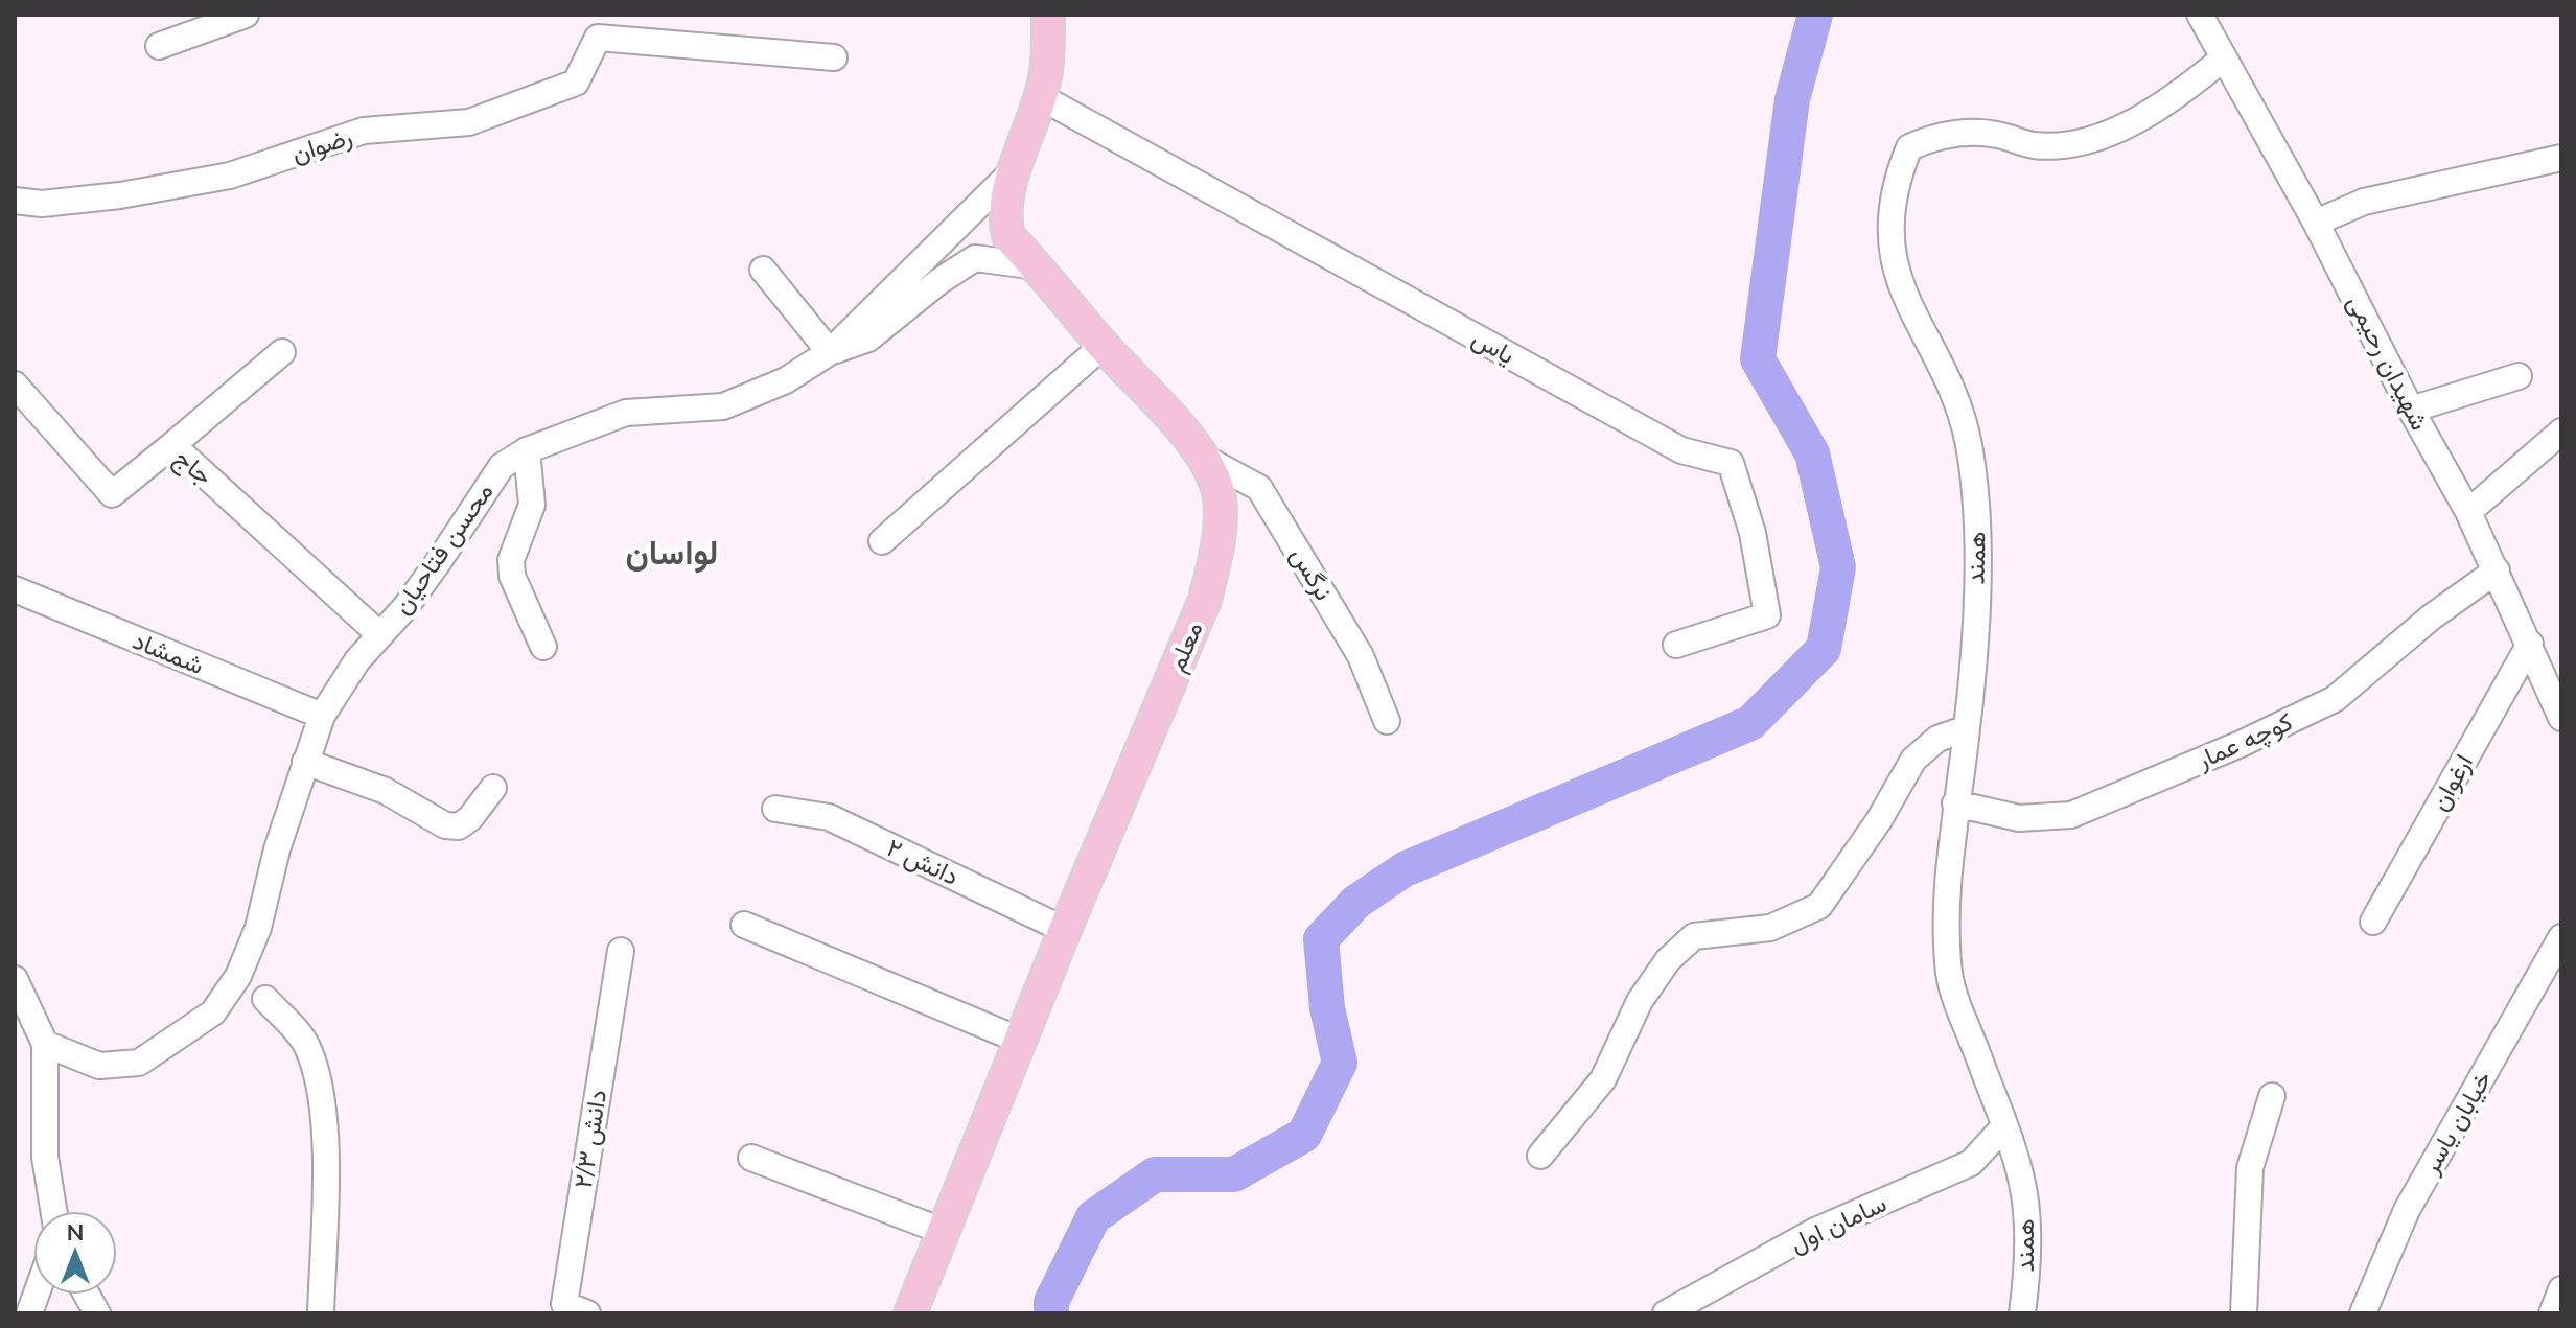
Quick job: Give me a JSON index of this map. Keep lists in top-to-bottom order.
{
  "streets": {
    "main road": ["معلم"],
    "street": [
      "رضوان",
      "یاس",
      "شهیدان رحیمی",
      "جاج",
      "محسن فتاحیان",
      "همند",
      "نرگس",
      "شمشاد",
      "کوچه عمار",
      "ارغوان",
      "دانش ۲",
      "خیابان یاسر",
      "دانش ۲/۳",
      "سامان اول"
    ]
  },
  "crossings": [
    ["یاس", "معلم"],
    ["شهیدان رحیمی", "همند"],
    ["شهیدان رحیمی", "کوچه عمار"],
    ["شهیدان رحیمی", "ارغوان"],
    ["جاج", "محسن فتاحیان"],
    ["محسن فتاحیان", "معلم"],
    ["محسن فتاحیان", "شمشاد"],
    ["همند", "کوچه عمار"],
    ["همند", "سامان اول"],
    ["نرگس", "معلم"],
    ["معلم", "دانش ۲"]
  ],
  "districts": ["لواسان"],
  "north": "top"
}
